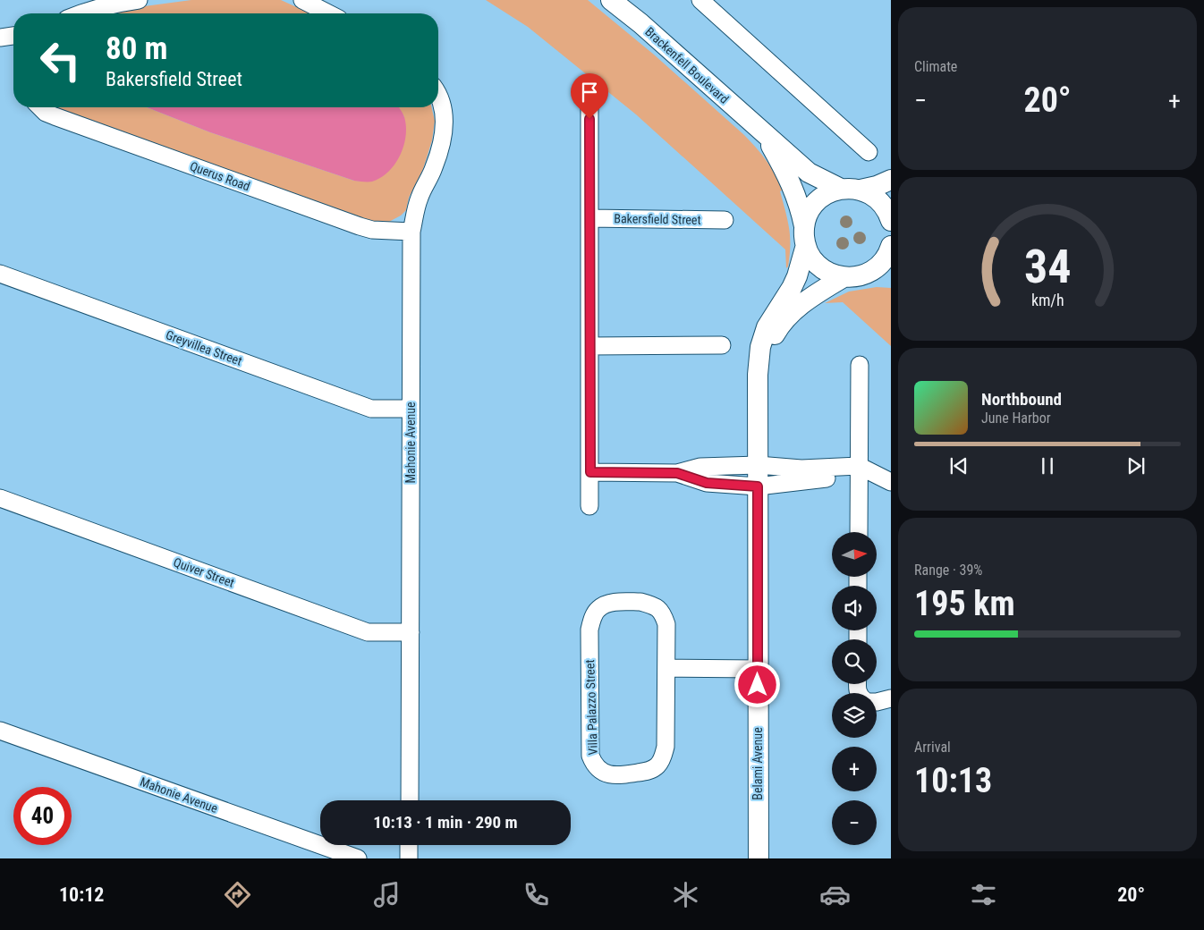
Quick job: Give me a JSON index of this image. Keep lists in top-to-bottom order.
{
  "streets": {
    "street": [
      "Brackenfell Boulevard",
      "Querus Road",
      "Bakersfield Street",
      "Greyvillea Street",
      "Mahonie Avenue",
      "Quiver Street",
      "Villa Palazzo Street",
      "Belami Avenue"
    ]
  },
  "crossings": [
    ["Brackenfell Boulevard", "Belami Avenue"],
    ["Querus Road", "Mahonie Avenue"],
    ["Greyvillea Street", "Mahonie Avenue"],
    ["Mahonie Avenue", "Quiver Street"]
  ],
  "north": "right",
  "page": {
    "tile": [
      "Climate",
      ["Range · 39%", "195 km"],
      ["Arrival", "10:13"]
    ],
    "turn": ["80 m", "Bakersfield Street"],
    "heat": ["−", "20°", "+"],
    "song": ["Northbound", "June Harbor"],
    "map_buttons": ["+", "−"],
    "limit": "40",
    "trip": "10:13 · 1 min · 290 m",
    "tabs": ["10:12", "20°"],
    "gauge": ["34", "km/h"]
  }
}
